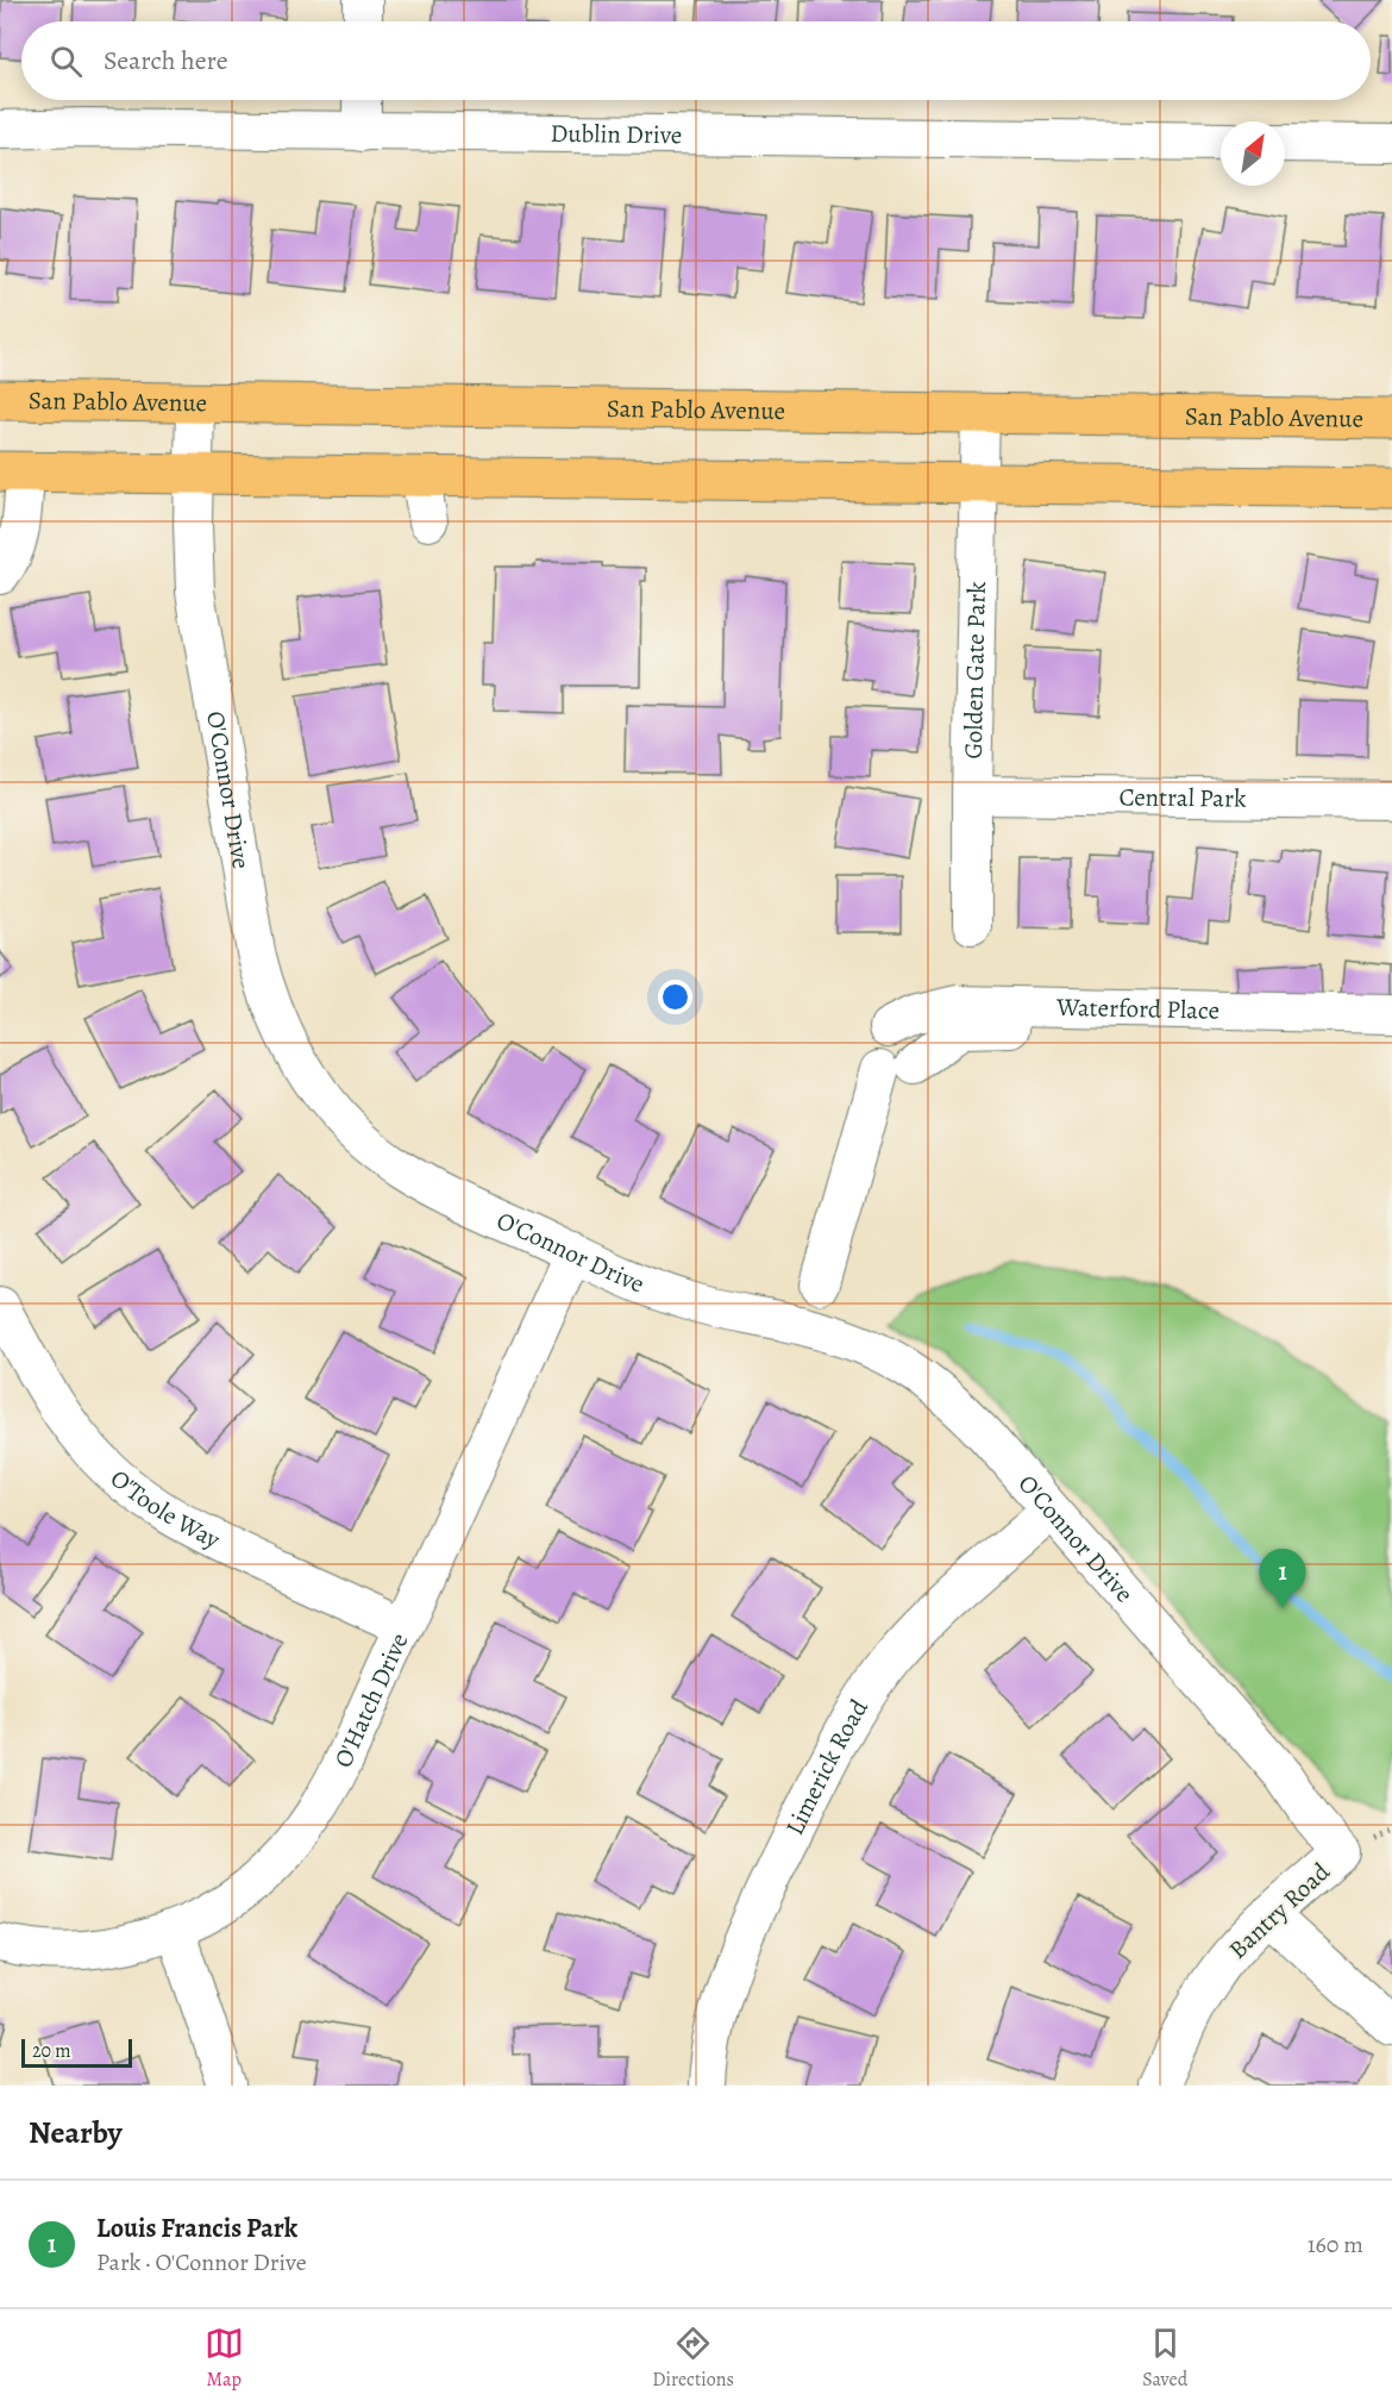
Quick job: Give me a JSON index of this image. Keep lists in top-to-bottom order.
{
  "streets": {
    "main road": ["San Pablo Avenue"],
    "street": [
      "Dublin Drive",
      "Golden Gate Park",
      "O'Connor Drive",
      "Central Park",
      "Waterford Place",
      "O'Toole Way",
      "O'Hatch Drive",
      "Limerick Road",
      "Bantry Road"
    ]
  },
  "crossings": [
    ["San Pablo Avenue", "Golden Gate Park"],
    ["San Pablo Avenue", "O'Connor Drive"],
    ["Golden Gate Park", "Central Park"],
    ["O'Connor Drive", "O'Hatch Drive"],
    ["O'Connor Drive", "Limerick Road"],
    ["O'Connor Drive", "Bantry Road"],
    ["O'Toole Way", "O'Hatch Drive"]
  ],
  "scale_bar": "20 m",
  "north": "top right",
  "page": {
    "search": "Search here",
    "pins": "1",
    "scale": "20 m",
    "heading": "Nearby",
    "list": [
      {
        "mark": "1",
        "name": "Louis Francis Park",
        "note": "Park · O'Connor Drive",
        "value": "160 m"
      }
    ],
    "nav": ["Map", "Directions", "Saved"]
  }
}
